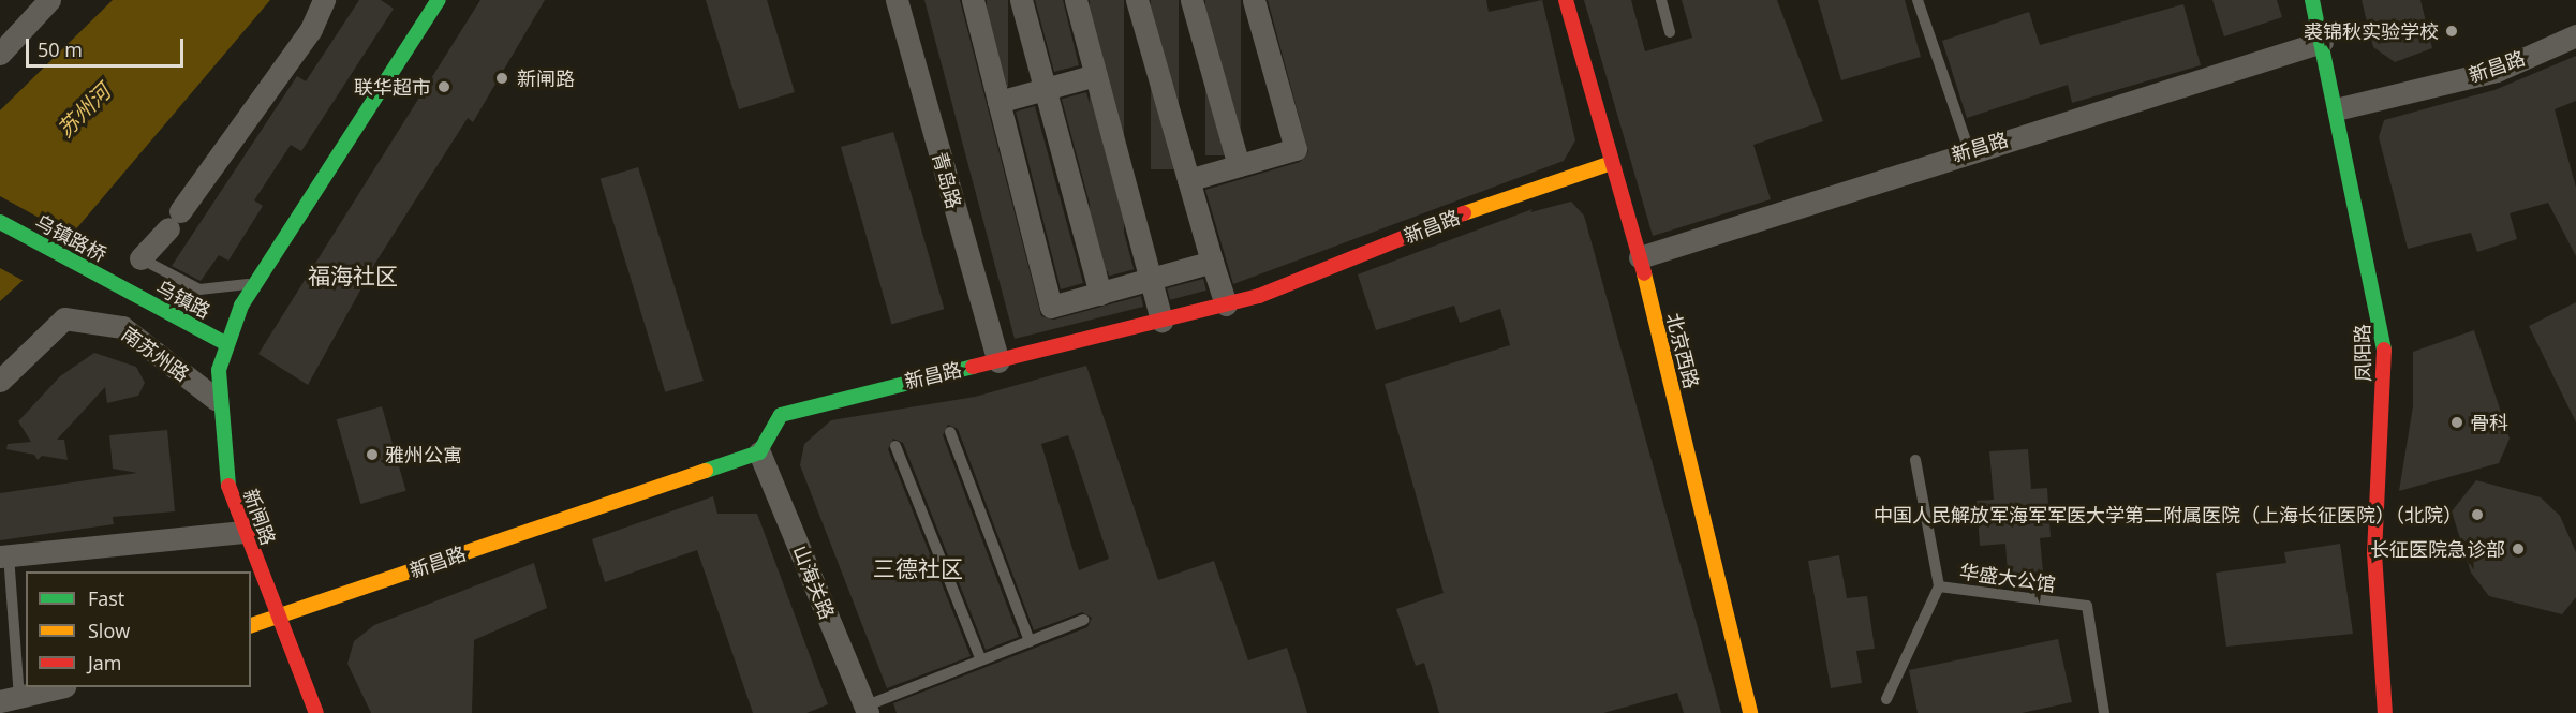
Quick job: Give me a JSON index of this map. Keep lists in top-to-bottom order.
{
  "streets": {
    "street": [
      "新昌路",
      "青岛路",
      "乌镇路桥",
      "乌镇路",
      "北京西路",
      "凤阳路",
      "南苏州路",
      "新闸路",
      "山海关路"
    ],
    "lane": ["华盛大公馆"]
  },
  "crossings": [
    ["新昌路", "青岛路"],
    ["新昌路", "北京西路"],
    ["新昌路", "凤阳路"],
    ["新昌路", "新闸路"],
    ["新昌路", "山海关路"],
    ["乌镇路桥", "乌镇路"],
    ["乌镇路", "新闸路"],
    ["南苏州路", "新闸路"]
  ],
  "districts": ["福海社区", "三德社区"],
  "water": ["苏州河"],
  "places": [
    "裘锦秋实验学校",
    "新闸路",
    "联华超市",
    "骨科",
    "雅州公寓",
    "中国人民解放军海军军医大学第二附属医院（上海长征医院）（北院）",
    "长征医院急诊部"
  ],
  "legend": ["Fast", "Slow", "Jam"],
  "scale_bar": "50 m"
}
